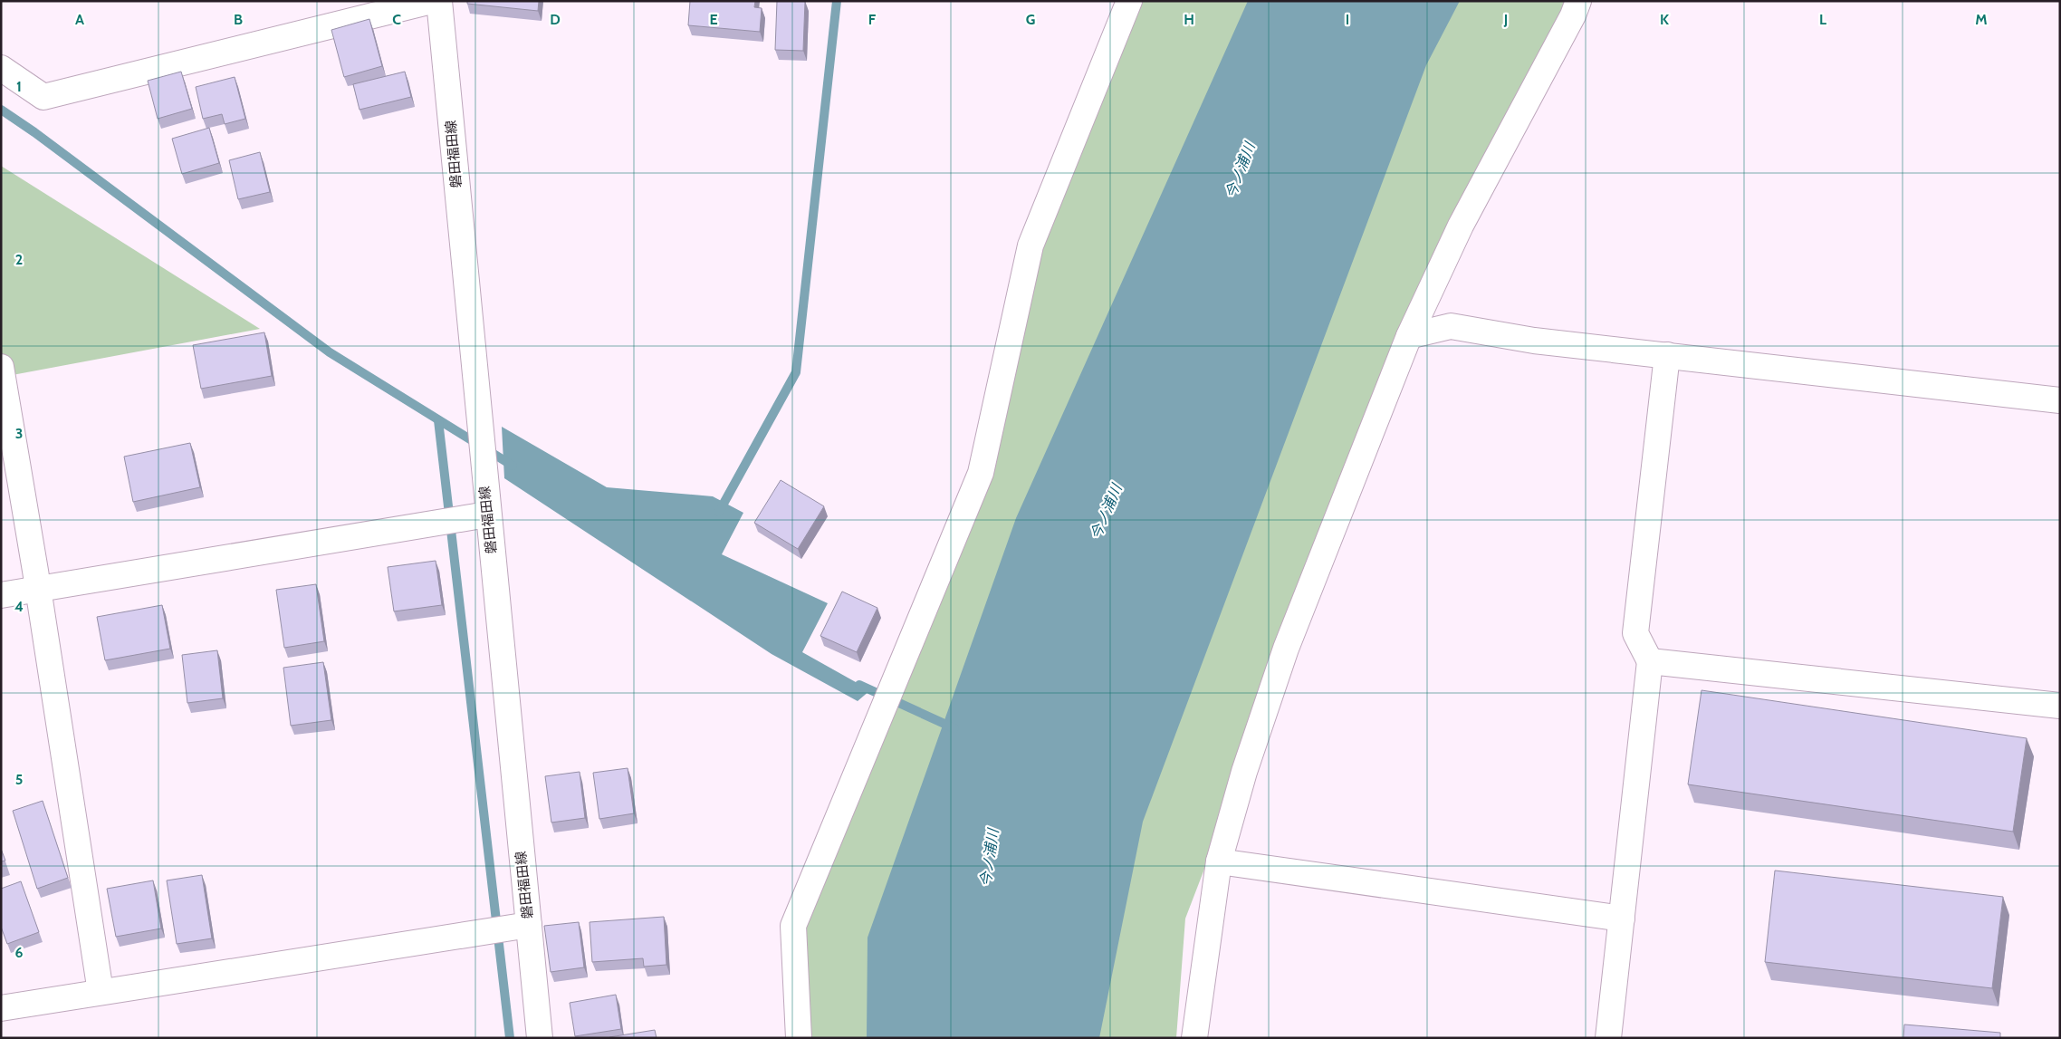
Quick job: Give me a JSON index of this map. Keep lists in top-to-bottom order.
{
  "streets": {
    "street": ["磐田福田線"]
  },
  "water": ["今ノ浦川"],
  "grid": {
    "columns": [
      "A",
      "B",
      "C",
      "D",
      "E",
      "F",
      "G",
      "H",
      "I",
      "J",
      "K",
      "L",
      "M"
    ],
    "rows": [
      "1",
      "2",
      "3",
      "4",
      "5",
      "6"
    ]
  }
}
